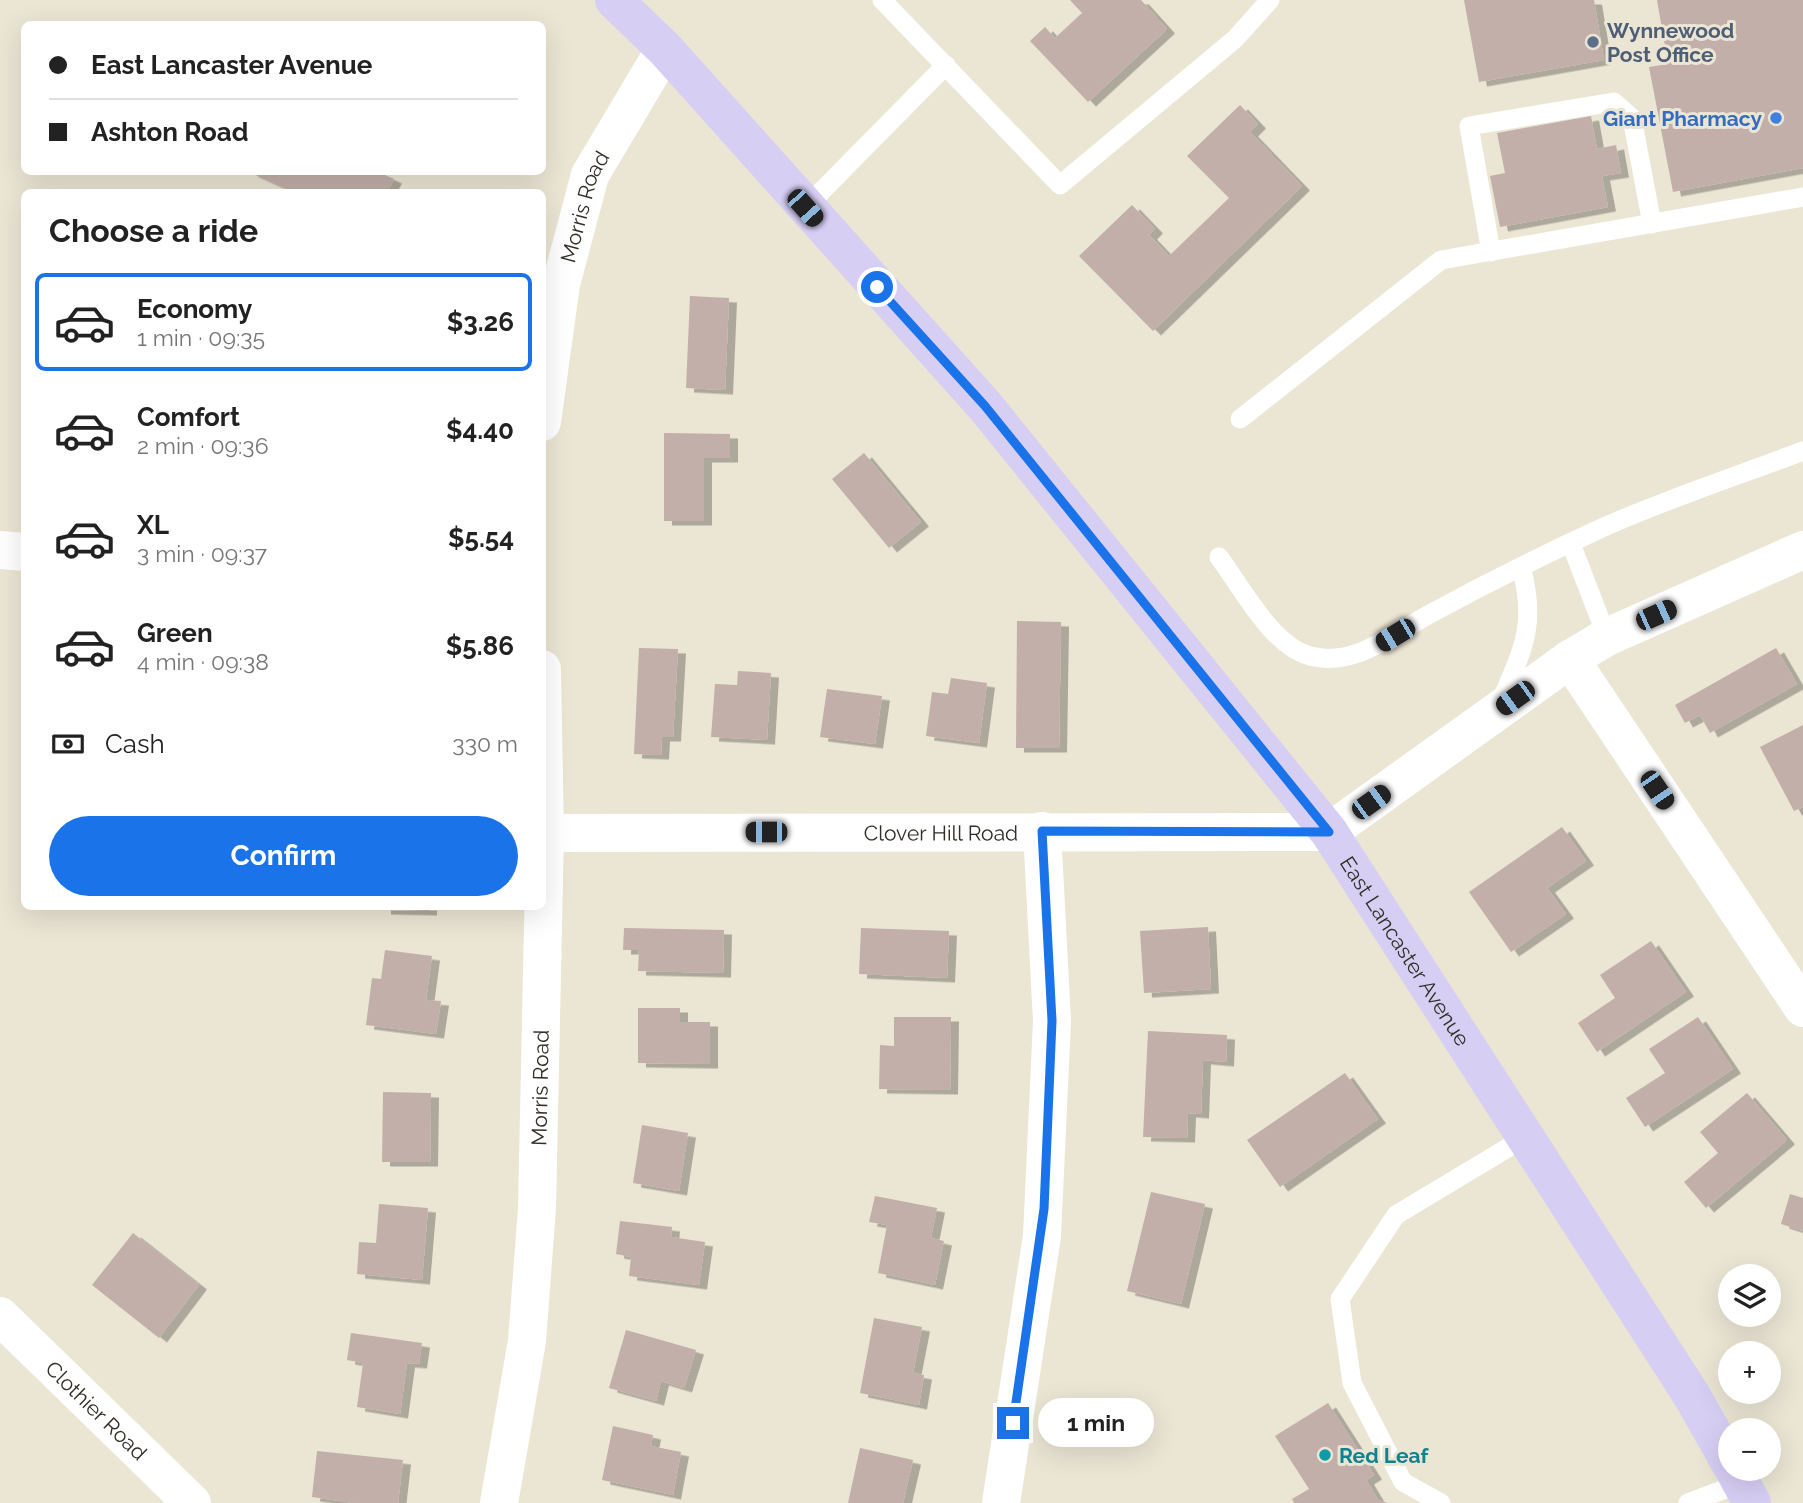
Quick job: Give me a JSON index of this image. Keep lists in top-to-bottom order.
{
  "streets": {
    "highway": ["East Lancaster Avenue"],
    "street": ["Morris Road", "Clover Hill Road", "Clothier Road"]
  },
  "crossings": [
    ["Morris Road", "East Lancaster Avenue"],
    ["Clover Hill Road", "East Lancaster Avenue"]
  ],
  "places": ["Wynnewood Post Office", "Giant Pharmacy", "Red Leaf"],
  "page": {
    "banner": ["East Lancaster Avenue", "Ashton Road"],
    "heading": "Choose a ride",
    "list": [
      {
        "name": "Economy",
        "note": "1 min · 09:35",
        "value": "$3.26"
      },
      {
        "name": "Comfort",
        "note": "2 min · 09:36",
        "value": "$4.40"
      },
      {
        "name": "XL",
        "note": "3 min · 09:37",
        "value": "$5.54"
      },
      {
        "name": "Green",
        "note": "4 min · 09:38",
        "value": "$5.86"
      }
    ],
    "pay": ["Cash", "330 m"],
    "buttons": "Confirm",
    "map_buttons": ["+", "−"],
    "bubble": "1 min"
  }
}
